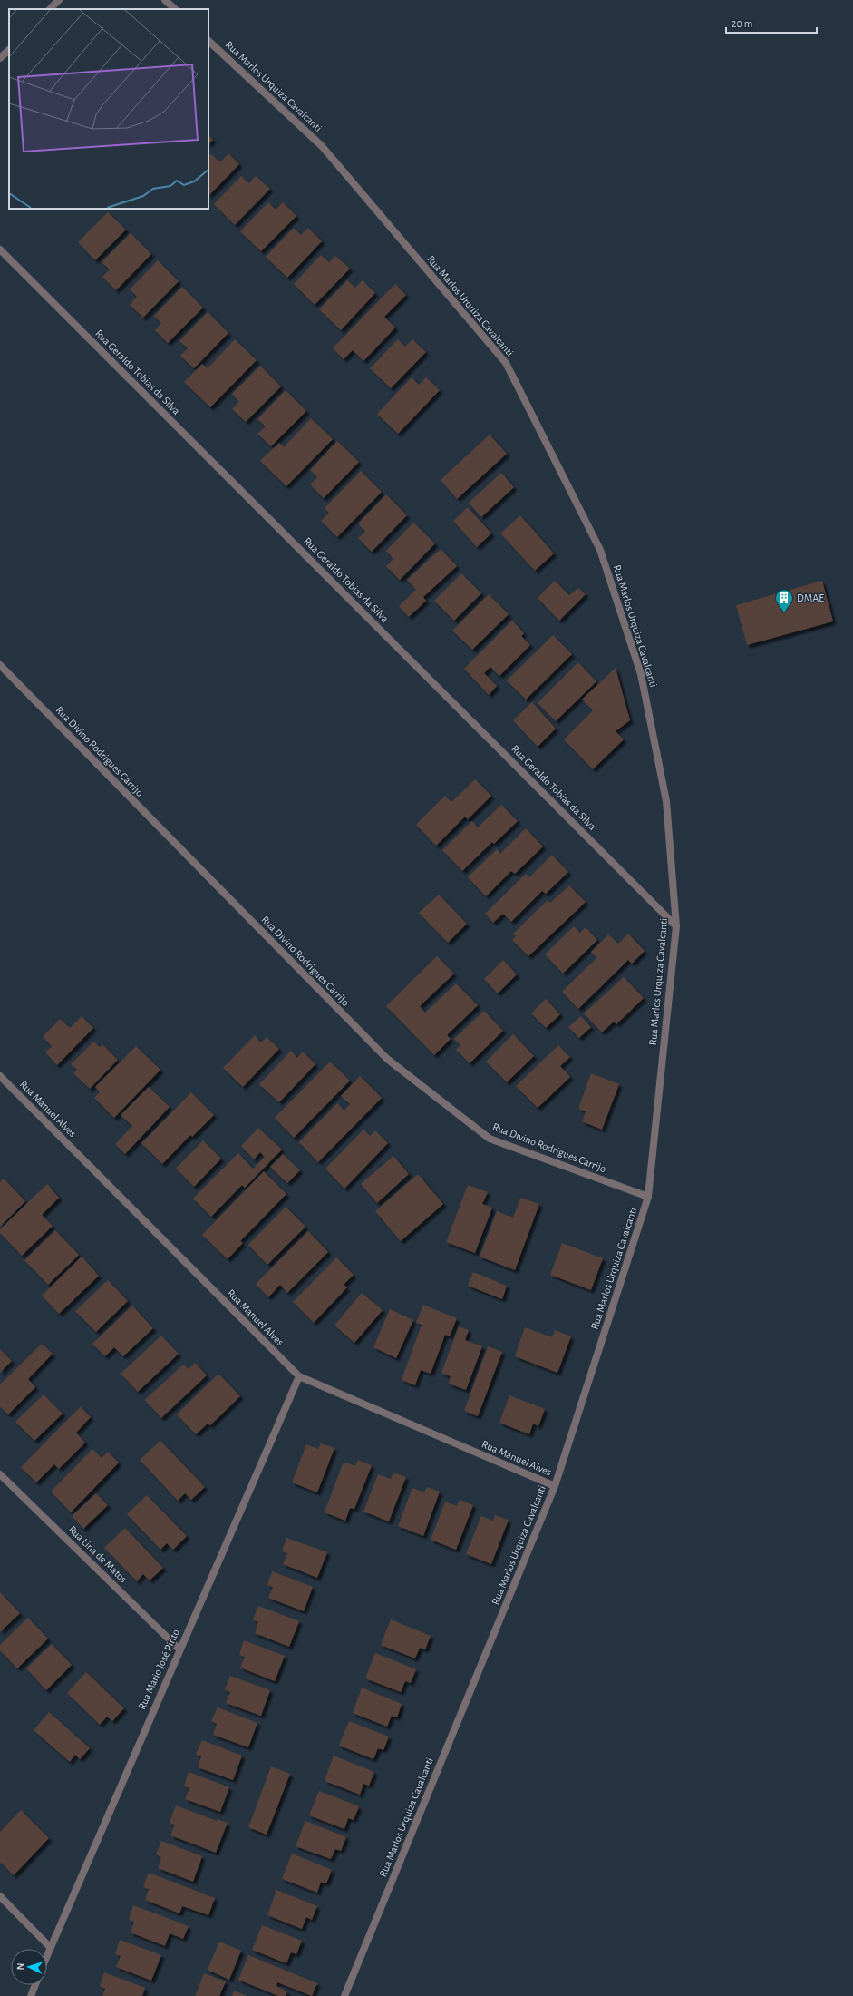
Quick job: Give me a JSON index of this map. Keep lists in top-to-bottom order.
{
  "streets": {
    "street": [
      "Rua Marlos Urquiza Cavalcanti",
      "Rua Geraldo Tobias da Silva",
      "Rua Divino Rodrigues Carrijo",
      "Rua Manuel Alves",
      "Rua Lina de Matos",
      "Rua Mário José Pinto"
    ]
  },
  "crossings": [
    ["Rua Marlos Urquiza Cavalcanti", "Rua Geraldo Tobias da Silva"],
    ["Rua Marlos Urquiza Cavalcanti", "Rua Divino Rodrigues Carrijo"],
    ["Rua Marlos Urquiza Cavalcanti", "Rua Manuel Alves"],
    ["Rua Manuel Alves", "Rua Mário José Pinto"],
    ["Rua Lina de Matos", "Rua Mário José Pinto"]
  ],
  "places": {
    "building": ["DMAE"]
  },
  "scale_bar": "20 m",
  "north": "left"
}
